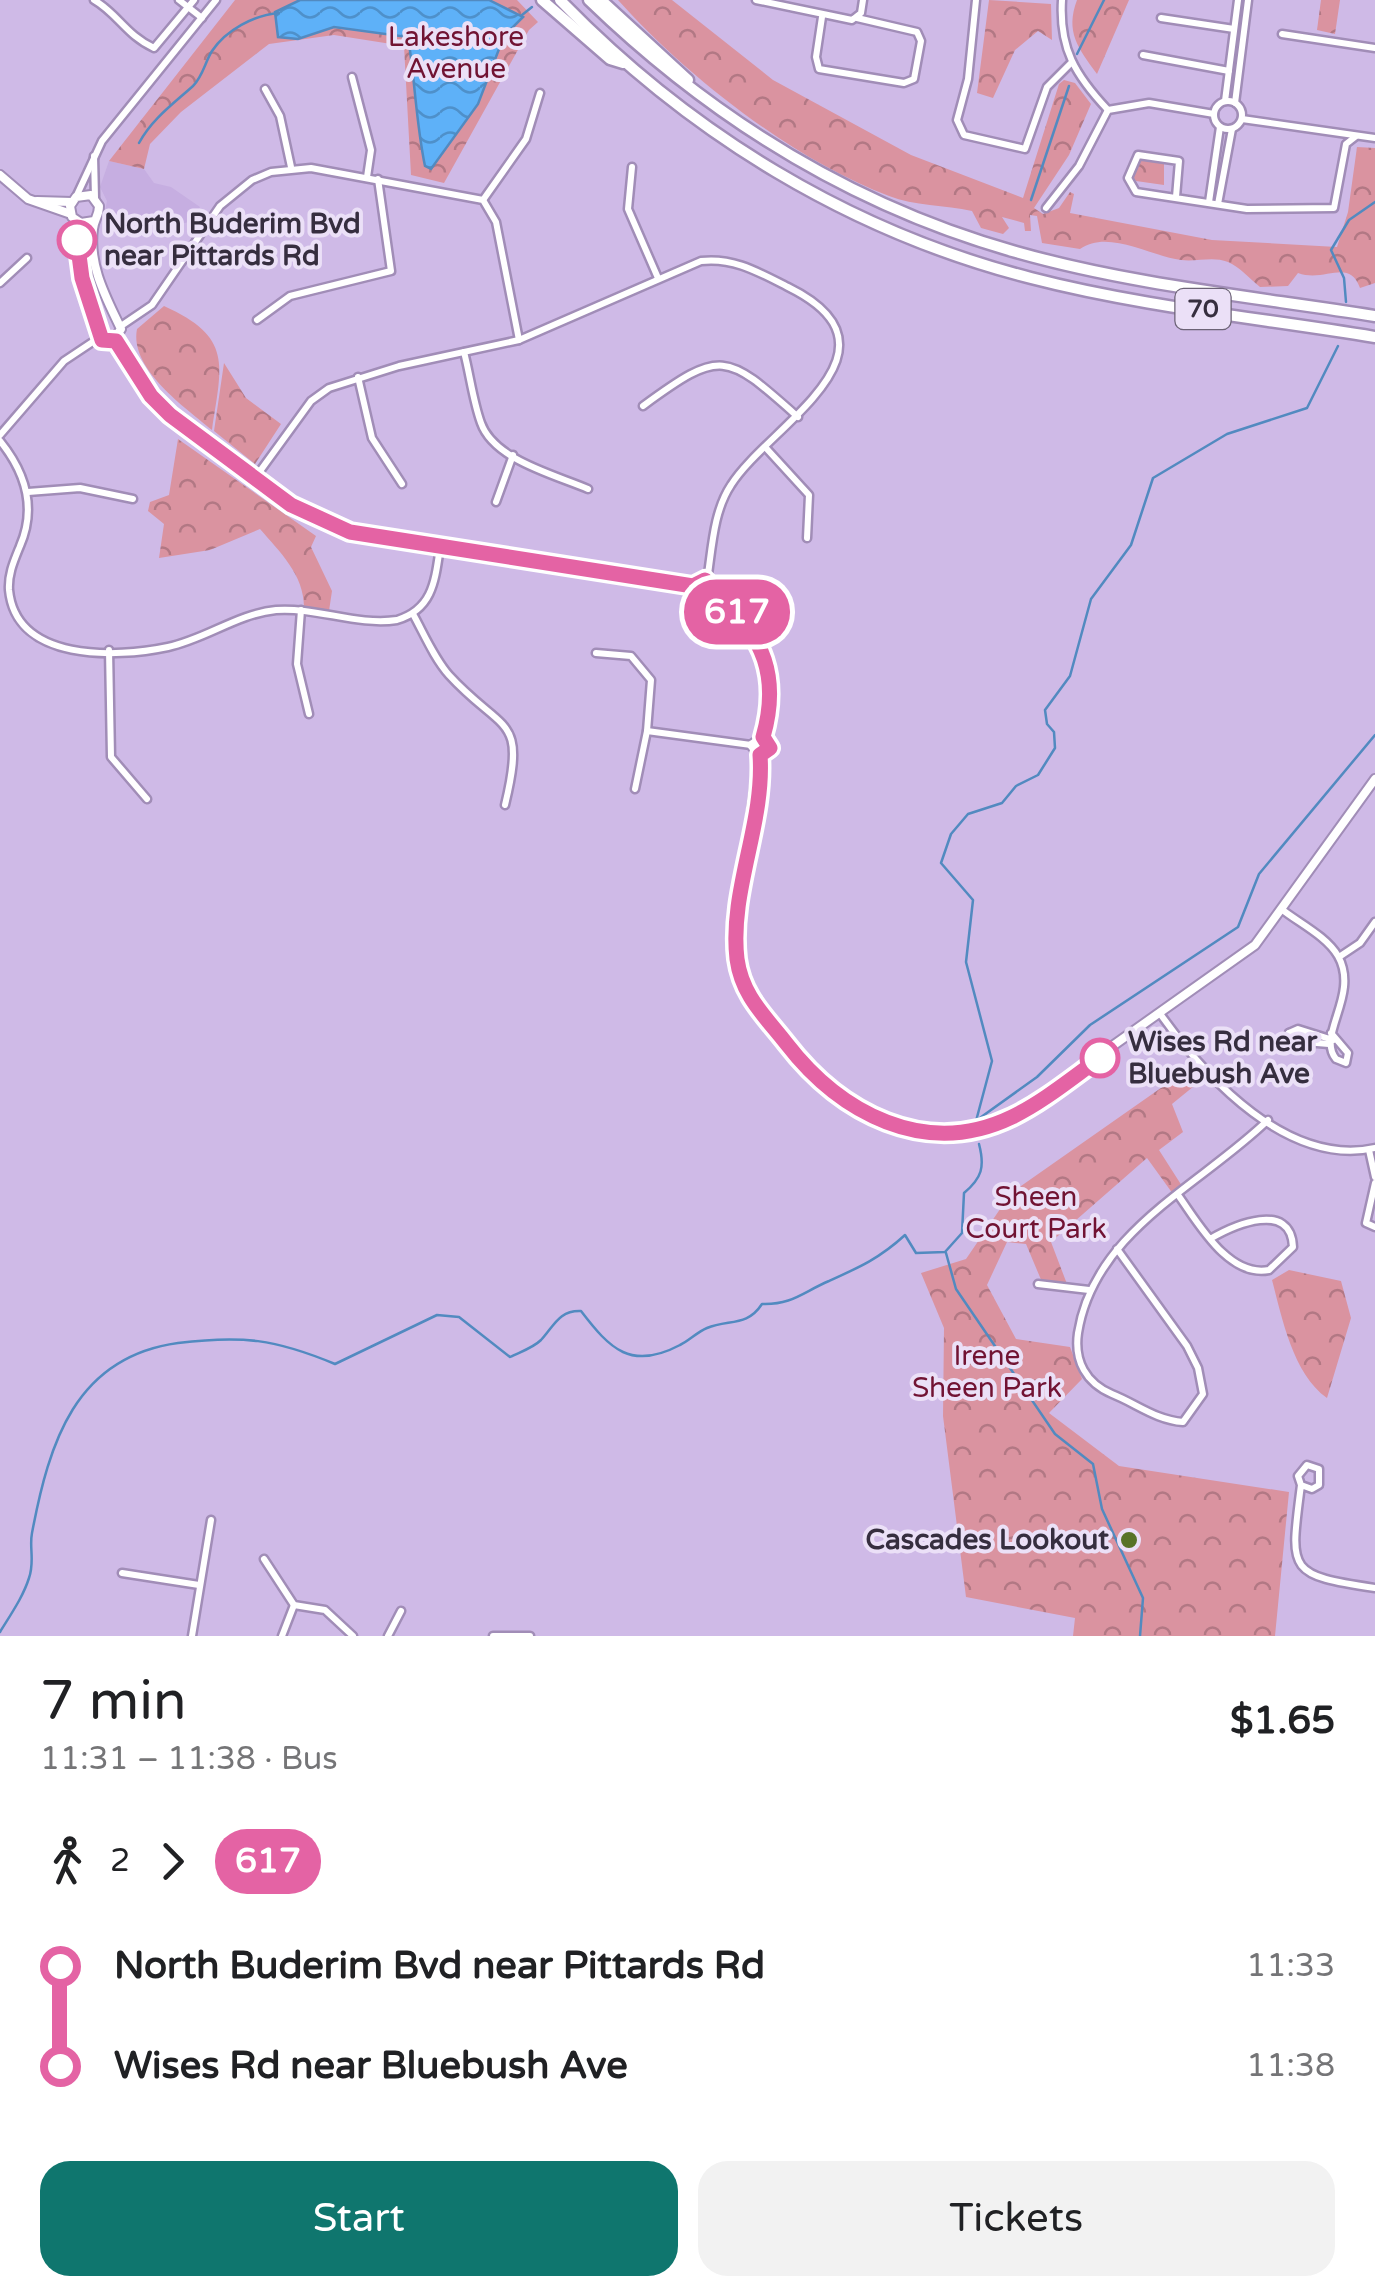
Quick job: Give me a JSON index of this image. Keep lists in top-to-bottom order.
{
  "streets": {
    "highway": ["70"]
  },
  "parks": ["Lakeshore Avenue", "Sheen Court Park", "Irene Sheen Park"],
  "places": ["North Buderim Bvd near Pittards Rd", "Wises Rd near Bluebush Ave", "Cascades Lookout"],
  "lines": ["bus line 617"],
  "page": {
    "on_map": "617",
    "heading": ["7 min", "11:31 – 11:38 · Bus", "$1.65"],
    "legs": ["2", "617"],
    "list": [
      {
        "name": "North Buderim Bvd near Pittards Rd",
        "value": "11:33"
      },
      {
        "name": "Wises Rd near Bluebush Ave",
        "value": "11:38"
      }
    ],
    "buttons": ["Start", "Tickets"]
  }
}
